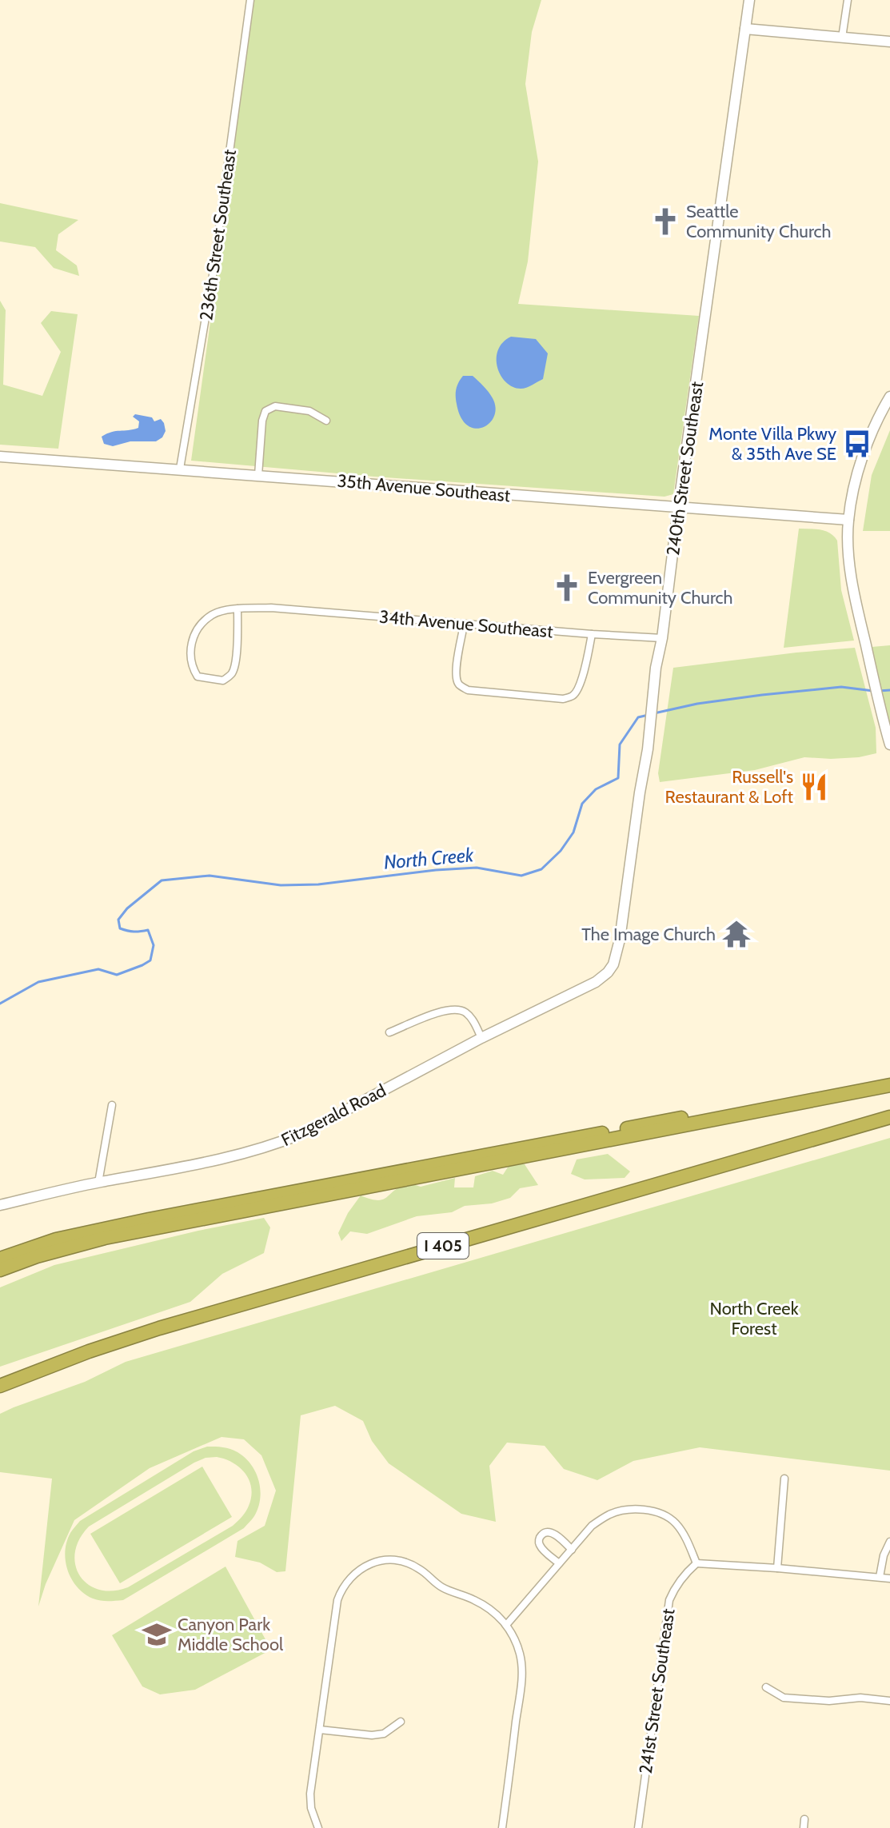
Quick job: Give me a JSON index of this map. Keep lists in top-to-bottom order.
{
  "streets": {
    "highway": ["I 405"],
    "street": [
      "236th Street Southeast",
      "240th Street Southeast",
      "35th Avenue Southeast",
      "34th Avenue Southeast",
      "Fitzgerald Road",
      "241st Street Southeast"
    ]
  },
  "crossings": [
    ["236th Street Southeast", "35th Avenue Southeast"],
    ["240th Street Southeast", "35th Avenue Southeast"],
    ["240th Street Southeast", "34th Avenue Southeast"],
    ["240th Street Southeast", "Fitzgerald Road"]
  ],
  "water": ["North Creek"],
  "parks": ["North Creek Forest"],
  "places": {
    "church": ["Seattle Community Church", "Evergreen Community Church"],
    "bus stop": ["Monte Villa Pkwy & 35th Ave SE"],
    "restaurant": ["Russell's Restaurant & Loft"],
    "temple": ["The Image Church"],
    "school or university": ["Canyon Park Middle School"]
  }
}
